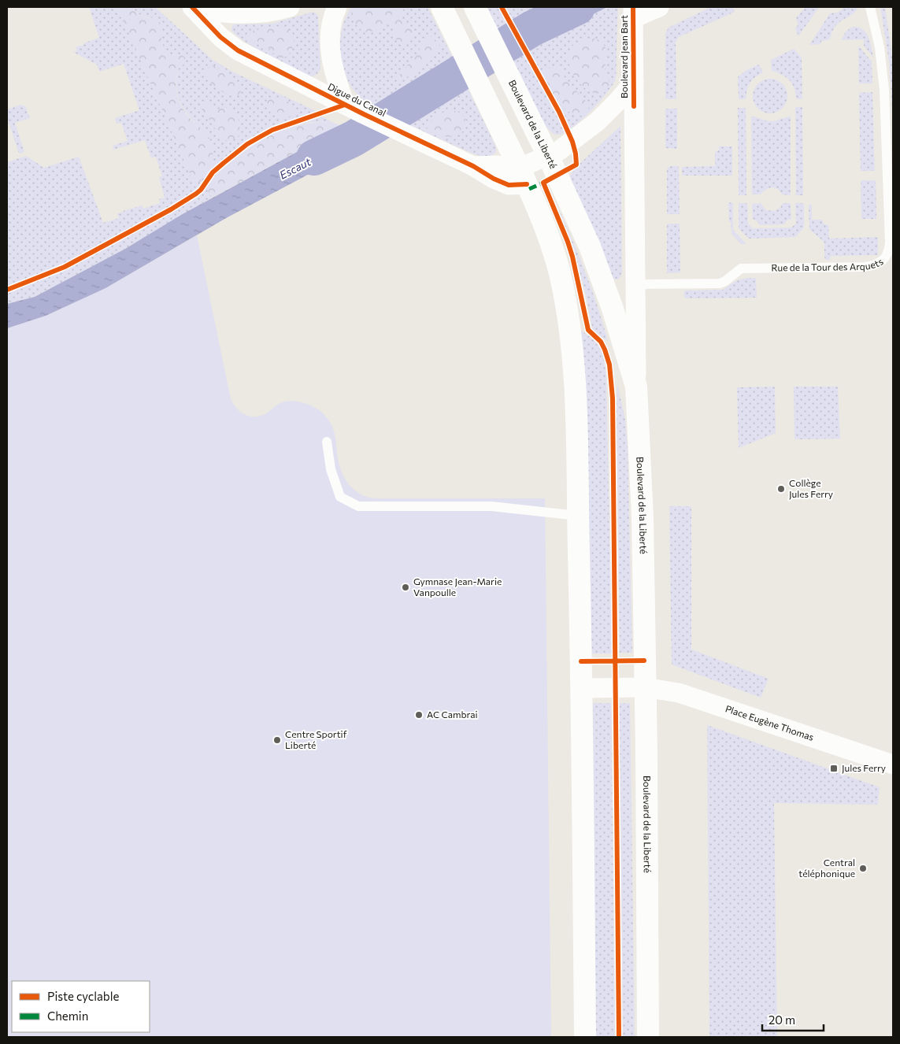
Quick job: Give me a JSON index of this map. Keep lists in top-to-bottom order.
{
  "streets": {
    "main road": ["Boulevard de la Liberté"],
    "street": ["Boulevard Jean Bart", "Digue du Canal", "Place Eugène Thomas"],
    "lane": ["Rue de la Tour des Arquets"]
  },
  "crossings": [
    ["Boulevard Jean Bart", "Digue du Canal"],
    ["Boulevard Jean Bart", "Boulevard de la Liberté"],
    ["Boulevard Jean Bart", "Rue de la Tour des Arquets"],
    ["Boulevard de la Liberté", "Place Eugène Thomas"]
  ],
  "water": ["Escaut"],
  "places": {
    "other": [
      "Collège Jules Ferry",
      "Gymnase Jean-Marie Vanpoulle",
      "AC Cambrai",
      "Centre Sportif Liberté",
      "Central téléphonique"
    ],
    "transit": ["Jules Ferry"]
  },
  "legend": ["Piste cyclable", "Chemin"],
  "scale_bar": "20 m"
}
